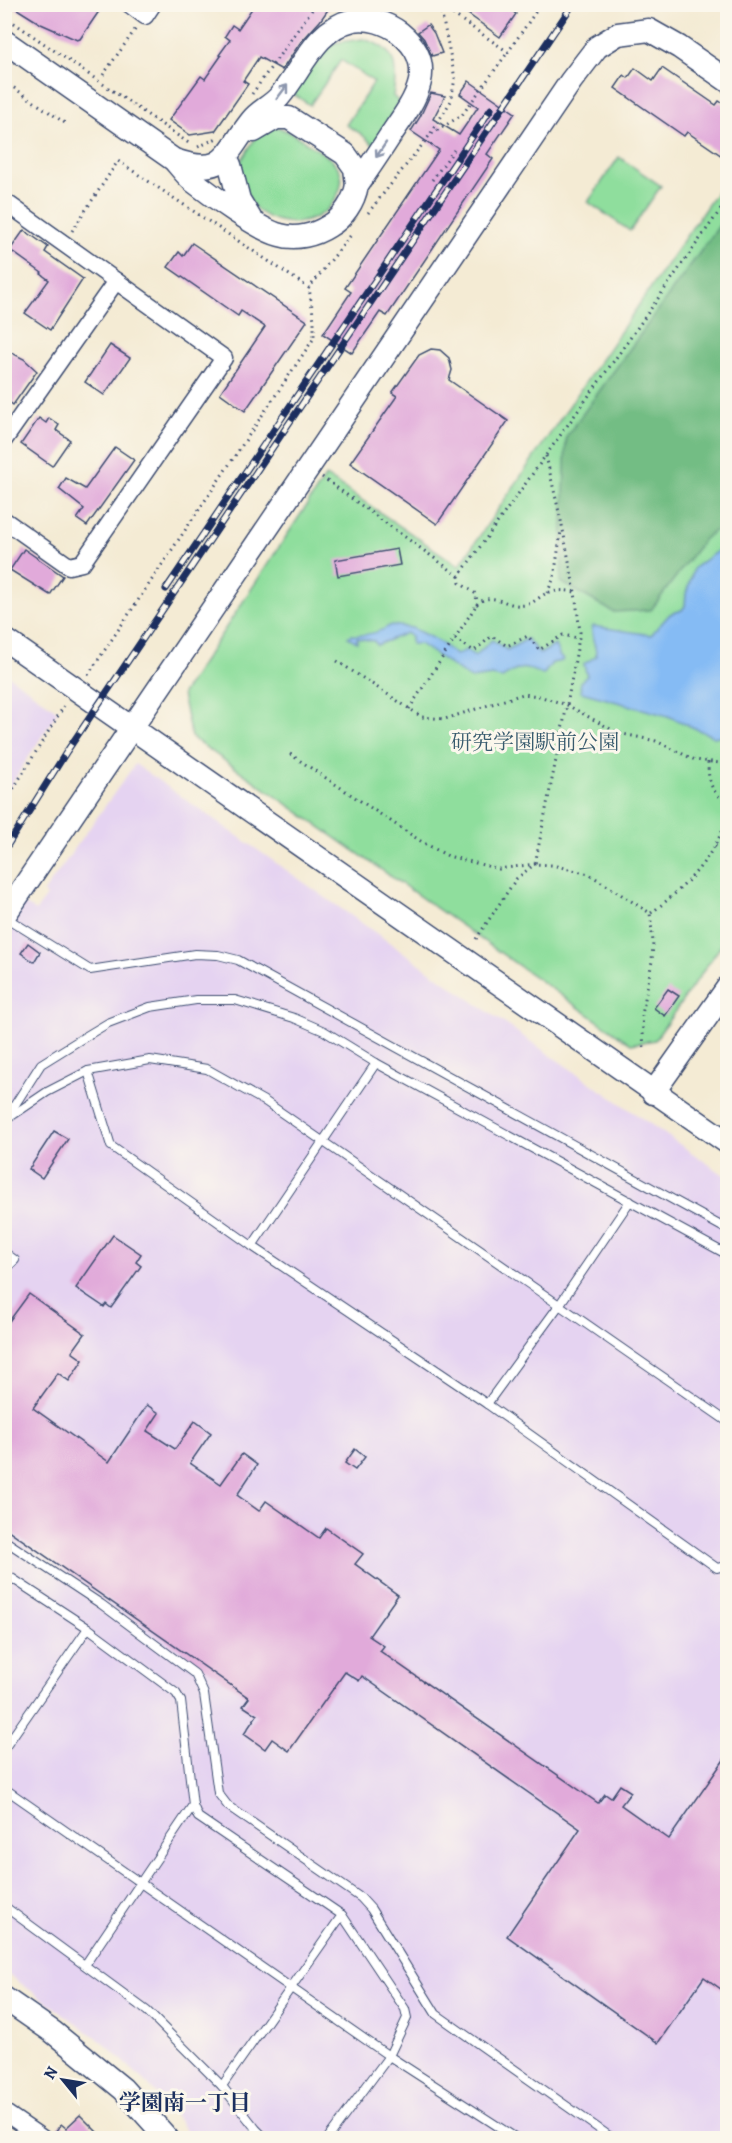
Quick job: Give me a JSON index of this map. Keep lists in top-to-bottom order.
{
  "districts": ["学園南一丁目"],
  "parks": ["研究学園駅前公園"],
  "north": "top left"
}
